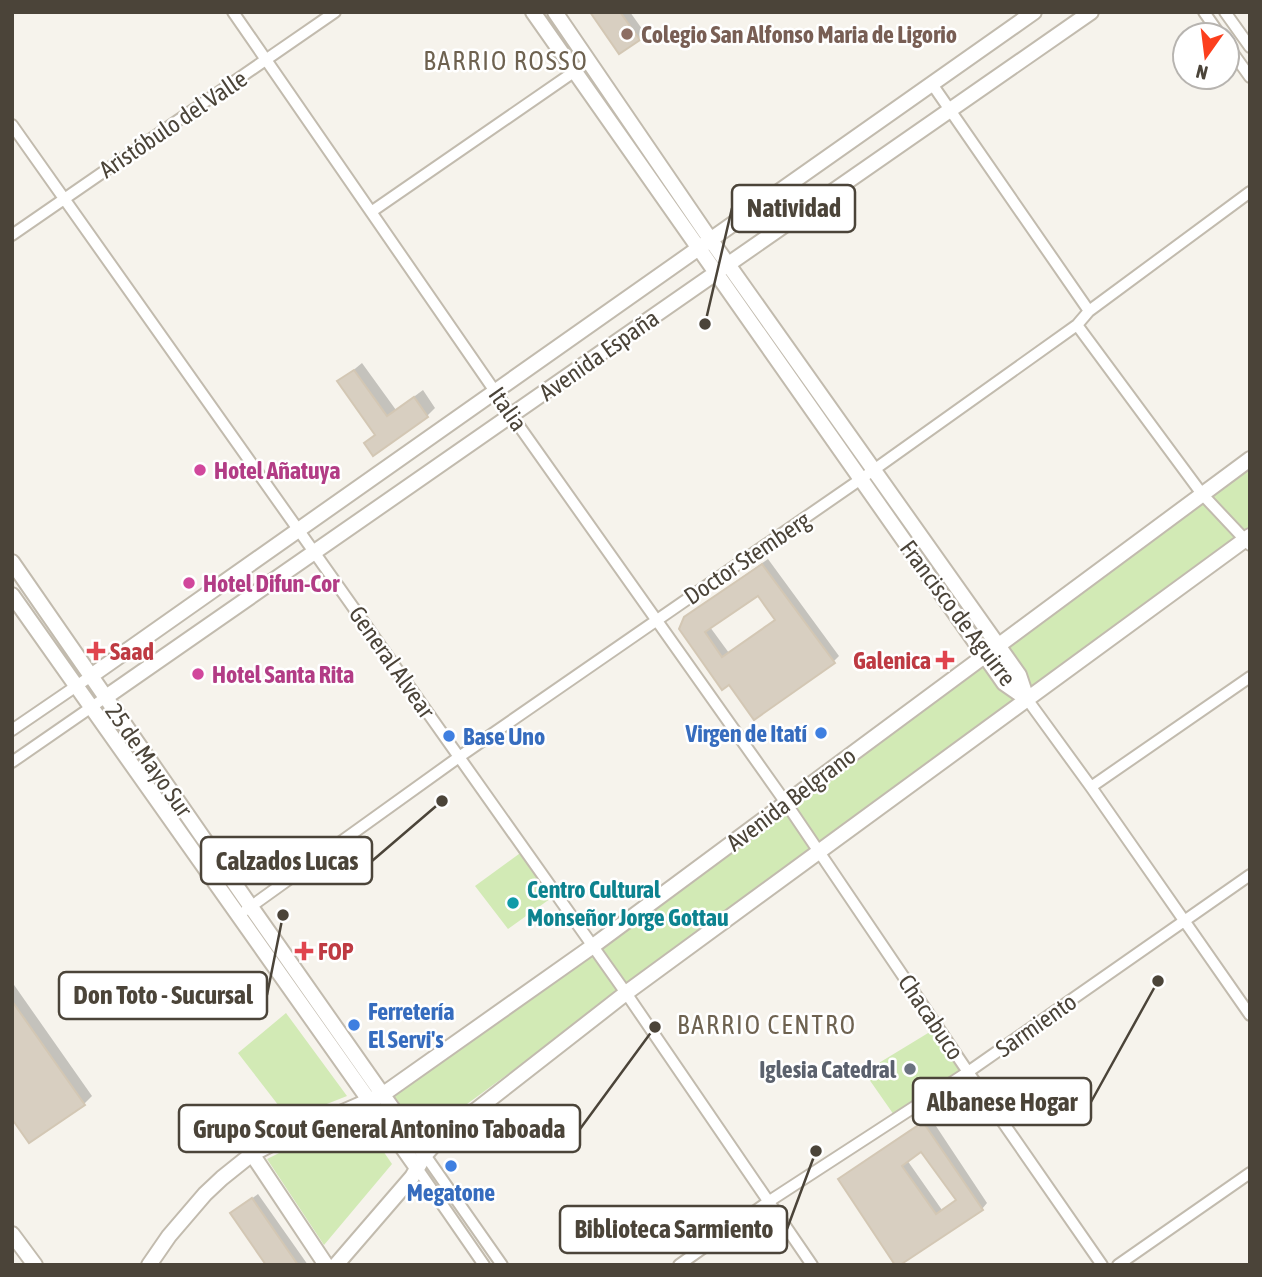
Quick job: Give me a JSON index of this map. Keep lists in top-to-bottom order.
{
  "streets": {
    "street": [
      "Aristóbulo del Valle",
      "Avenida España",
      "Italia",
      "Doctor Stemberg",
      "Francisco de Aguirre",
      "General Alvear",
      "25 de Mayo Sur",
      "Avenida Belgrano",
      "Chacabuco",
      "Sarmiento"
    ]
  },
  "crossings": [
    ["Aristóbulo del Valle", "Italia"],
    ["Aristóbulo del Valle", "General Alvear"],
    ["Avenida España", "Italia"],
    ["Avenida España", "Francisco de Aguirre"],
    ["Avenida España", "General Alvear"],
    ["Avenida España", "25 de Mayo Sur"],
    ["Italia", "Doctor Stemberg"],
    ["Italia", "Avenida Belgrano"],
    ["Italia", "Chacabuco"],
    ["Doctor Stemberg", "Francisco de Aguirre"],
    ["Doctor Stemberg", "General Alvear"],
    ["Doctor Stemberg", "25 de Mayo Sur"],
    ["Francisco de Aguirre", "Avenida Belgrano"],
    ["General Alvear", "Avenida Belgrano"],
    ["General Alvear", "Sarmiento"],
    ["25 de Mayo Sur", "Avenida Belgrano"],
    ["Avenida Belgrano", "Chacabuco"],
    ["Chacabuco", "Sarmiento"]
  ],
  "districts": ["BARRIO ROSSO", "BARRIO CENTRO"],
  "places": {
    "other": [
      "Colegio San Alfonso Maria de Ligorio",
      "Natividad",
      "Hotel Añatuya",
      "Hotel Difun-Cor",
      "Hotel Santa Rita",
      "Virgen de Itatí",
      "Base Uno",
      "Calzados Lucas",
      "Centro Cultural Monseñor Jorge Gottau",
      "Don Toto - Sucursal",
      "Albanese Hogar",
      "Ferretería El Servi's",
      "Grupo Scout General Antonino Taboada",
      "Iglesia Catedral",
      "Biblioteca Sarmiento",
      "Megatone"
    ],
    "health": ["Saad", "Galenica", "FOP"]
  },
  "north": "bottom"
}
